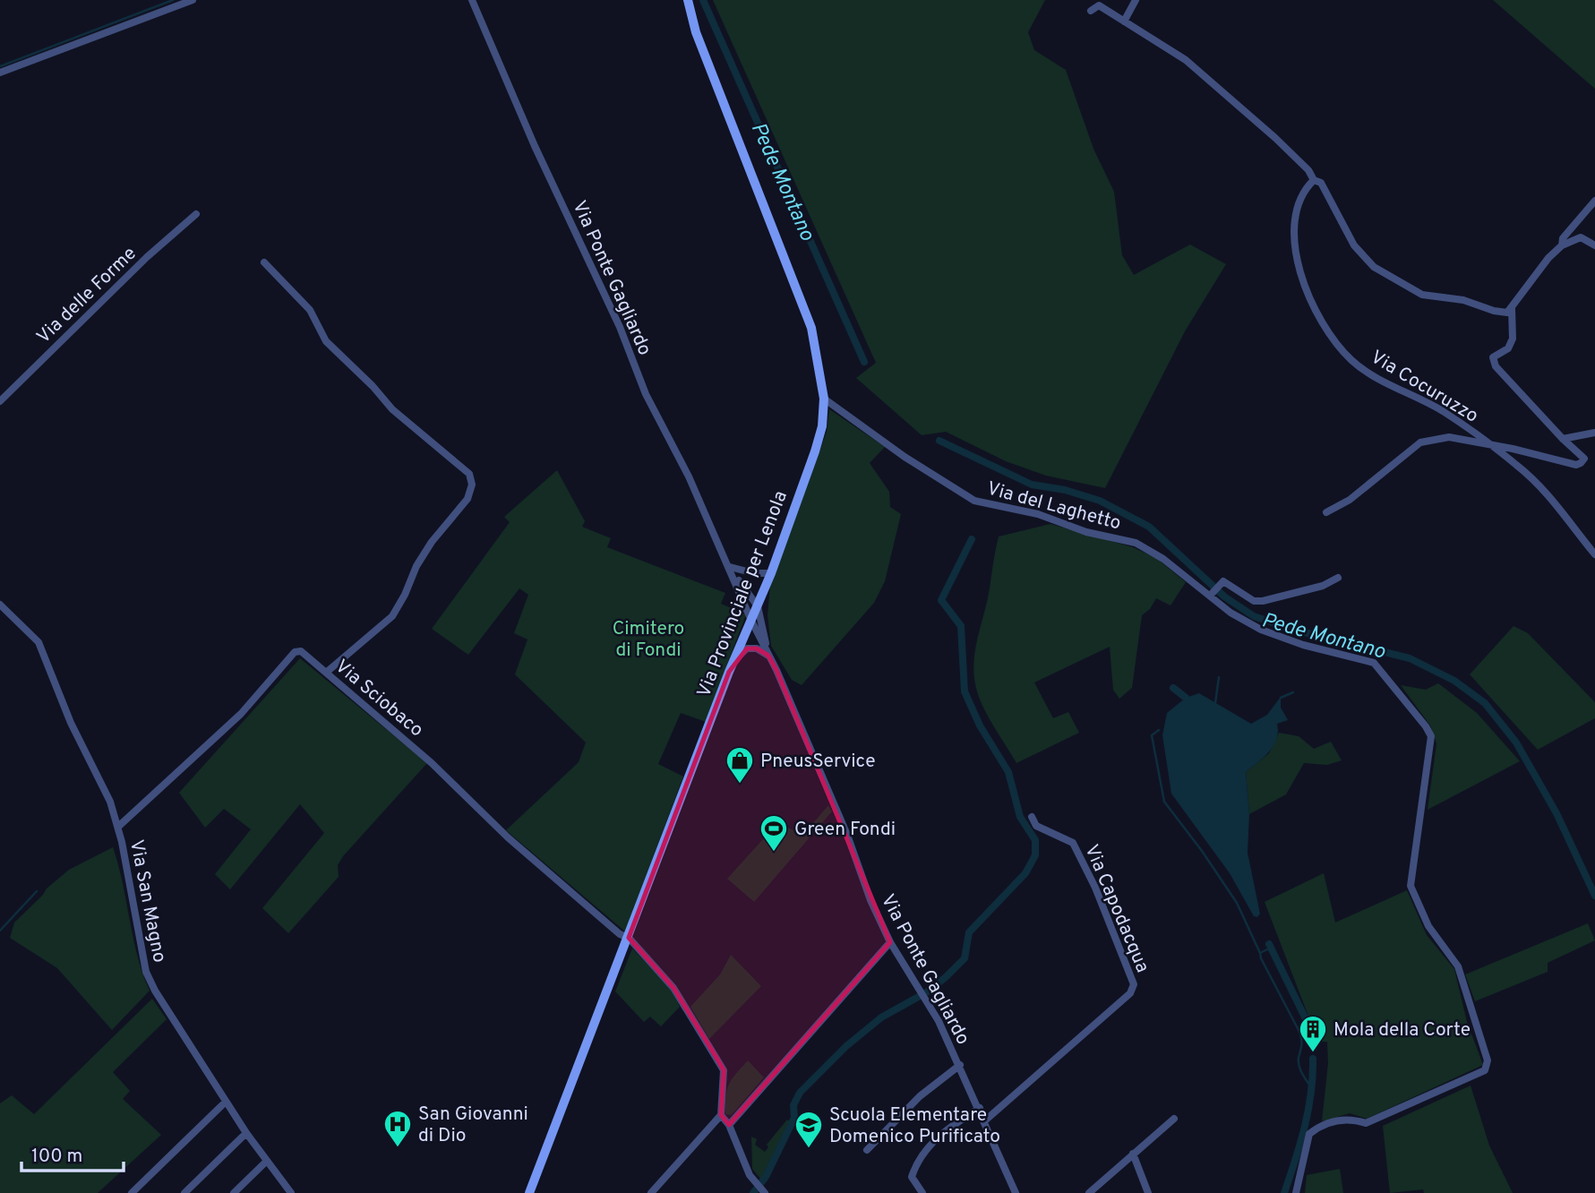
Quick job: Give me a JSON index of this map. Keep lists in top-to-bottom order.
{
  "streets": {
    "main road": ["Via Provinciale per Lenola"],
    "street": [
      "Via Ponte Gagliardo",
      "Via delle Forme",
      "Via Cocuruzzo",
      "Via del Laghetto",
      "Via Sciobaco",
      "Via San Magno",
      "Via Capodacqua"
    ]
  },
  "crossings": [
    ["Via Ponte Gagliardo", "Via Provinciale per Lenola"],
    ["Via Ponte Gagliardo", "Via Capodacqua"],
    ["Via del Laghetto", "Via Provinciale per Lenola"],
    ["Via Provinciale per Lenola", "Via Sciobaco"],
    ["Via Sciobaco", "Via San Magno"]
  ],
  "water": ["Pede Montano"],
  "parks": ["Cimitero di Fondi"],
  "places": {
    "shop": ["PneusService"],
    "sports": ["Green Fondi"],
    "building": ["Mola della Corte"],
    "hospital": ["San Giovanni di Dio"],
    "school or university": ["Scuola Elementare Domenico Purificato"]
  },
  "scale_bar": "100 m"
}
